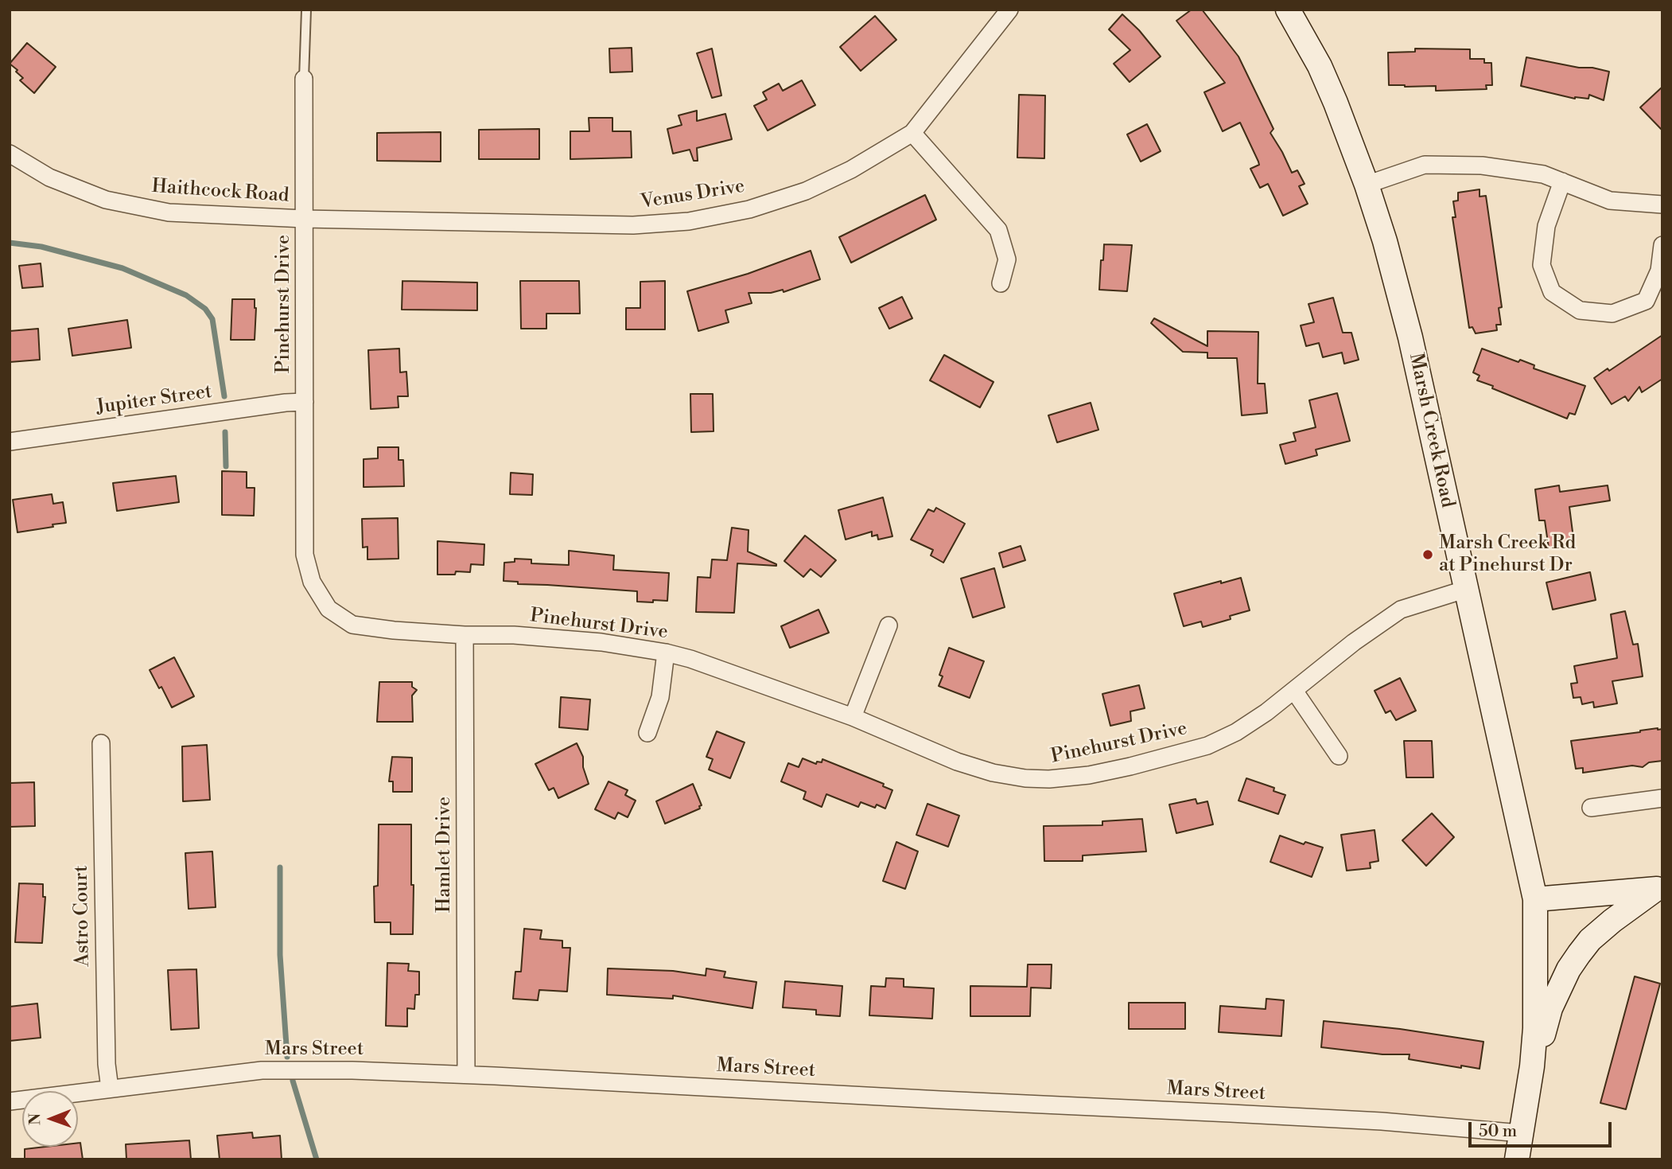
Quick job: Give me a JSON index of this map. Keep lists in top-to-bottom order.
{
  "streets": {
    "street": [
      "Haithcock Road",
      "Venus Drive",
      "Pinehurst Drive",
      "Jupiter Street",
      "Marsh Creek Road",
      "Hamlet Drive",
      "Astro Court",
      "Mars Street"
    ]
  },
  "crossings": [
    ["Haithcock Road", "Venus Drive"],
    ["Haithcock Road", "Pinehurst Drive"],
    ["Venus Drive", "Pinehurst Drive"],
    ["Pinehurst Drive", "Jupiter Street"],
    ["Pinehurst Drive", "Marsh Creek Road"],
    ["Pinehurst Drive", "Hamlet Drive"],
    ["Hamlet Drive", "Mars Street"],
    ["Astro Court", "Mars Street"]
  ],
  "places": ["Marsh Creek Rd at Pinehurst Dr"],
  "scale_bar": "50 m",
  "north": "left"
}
